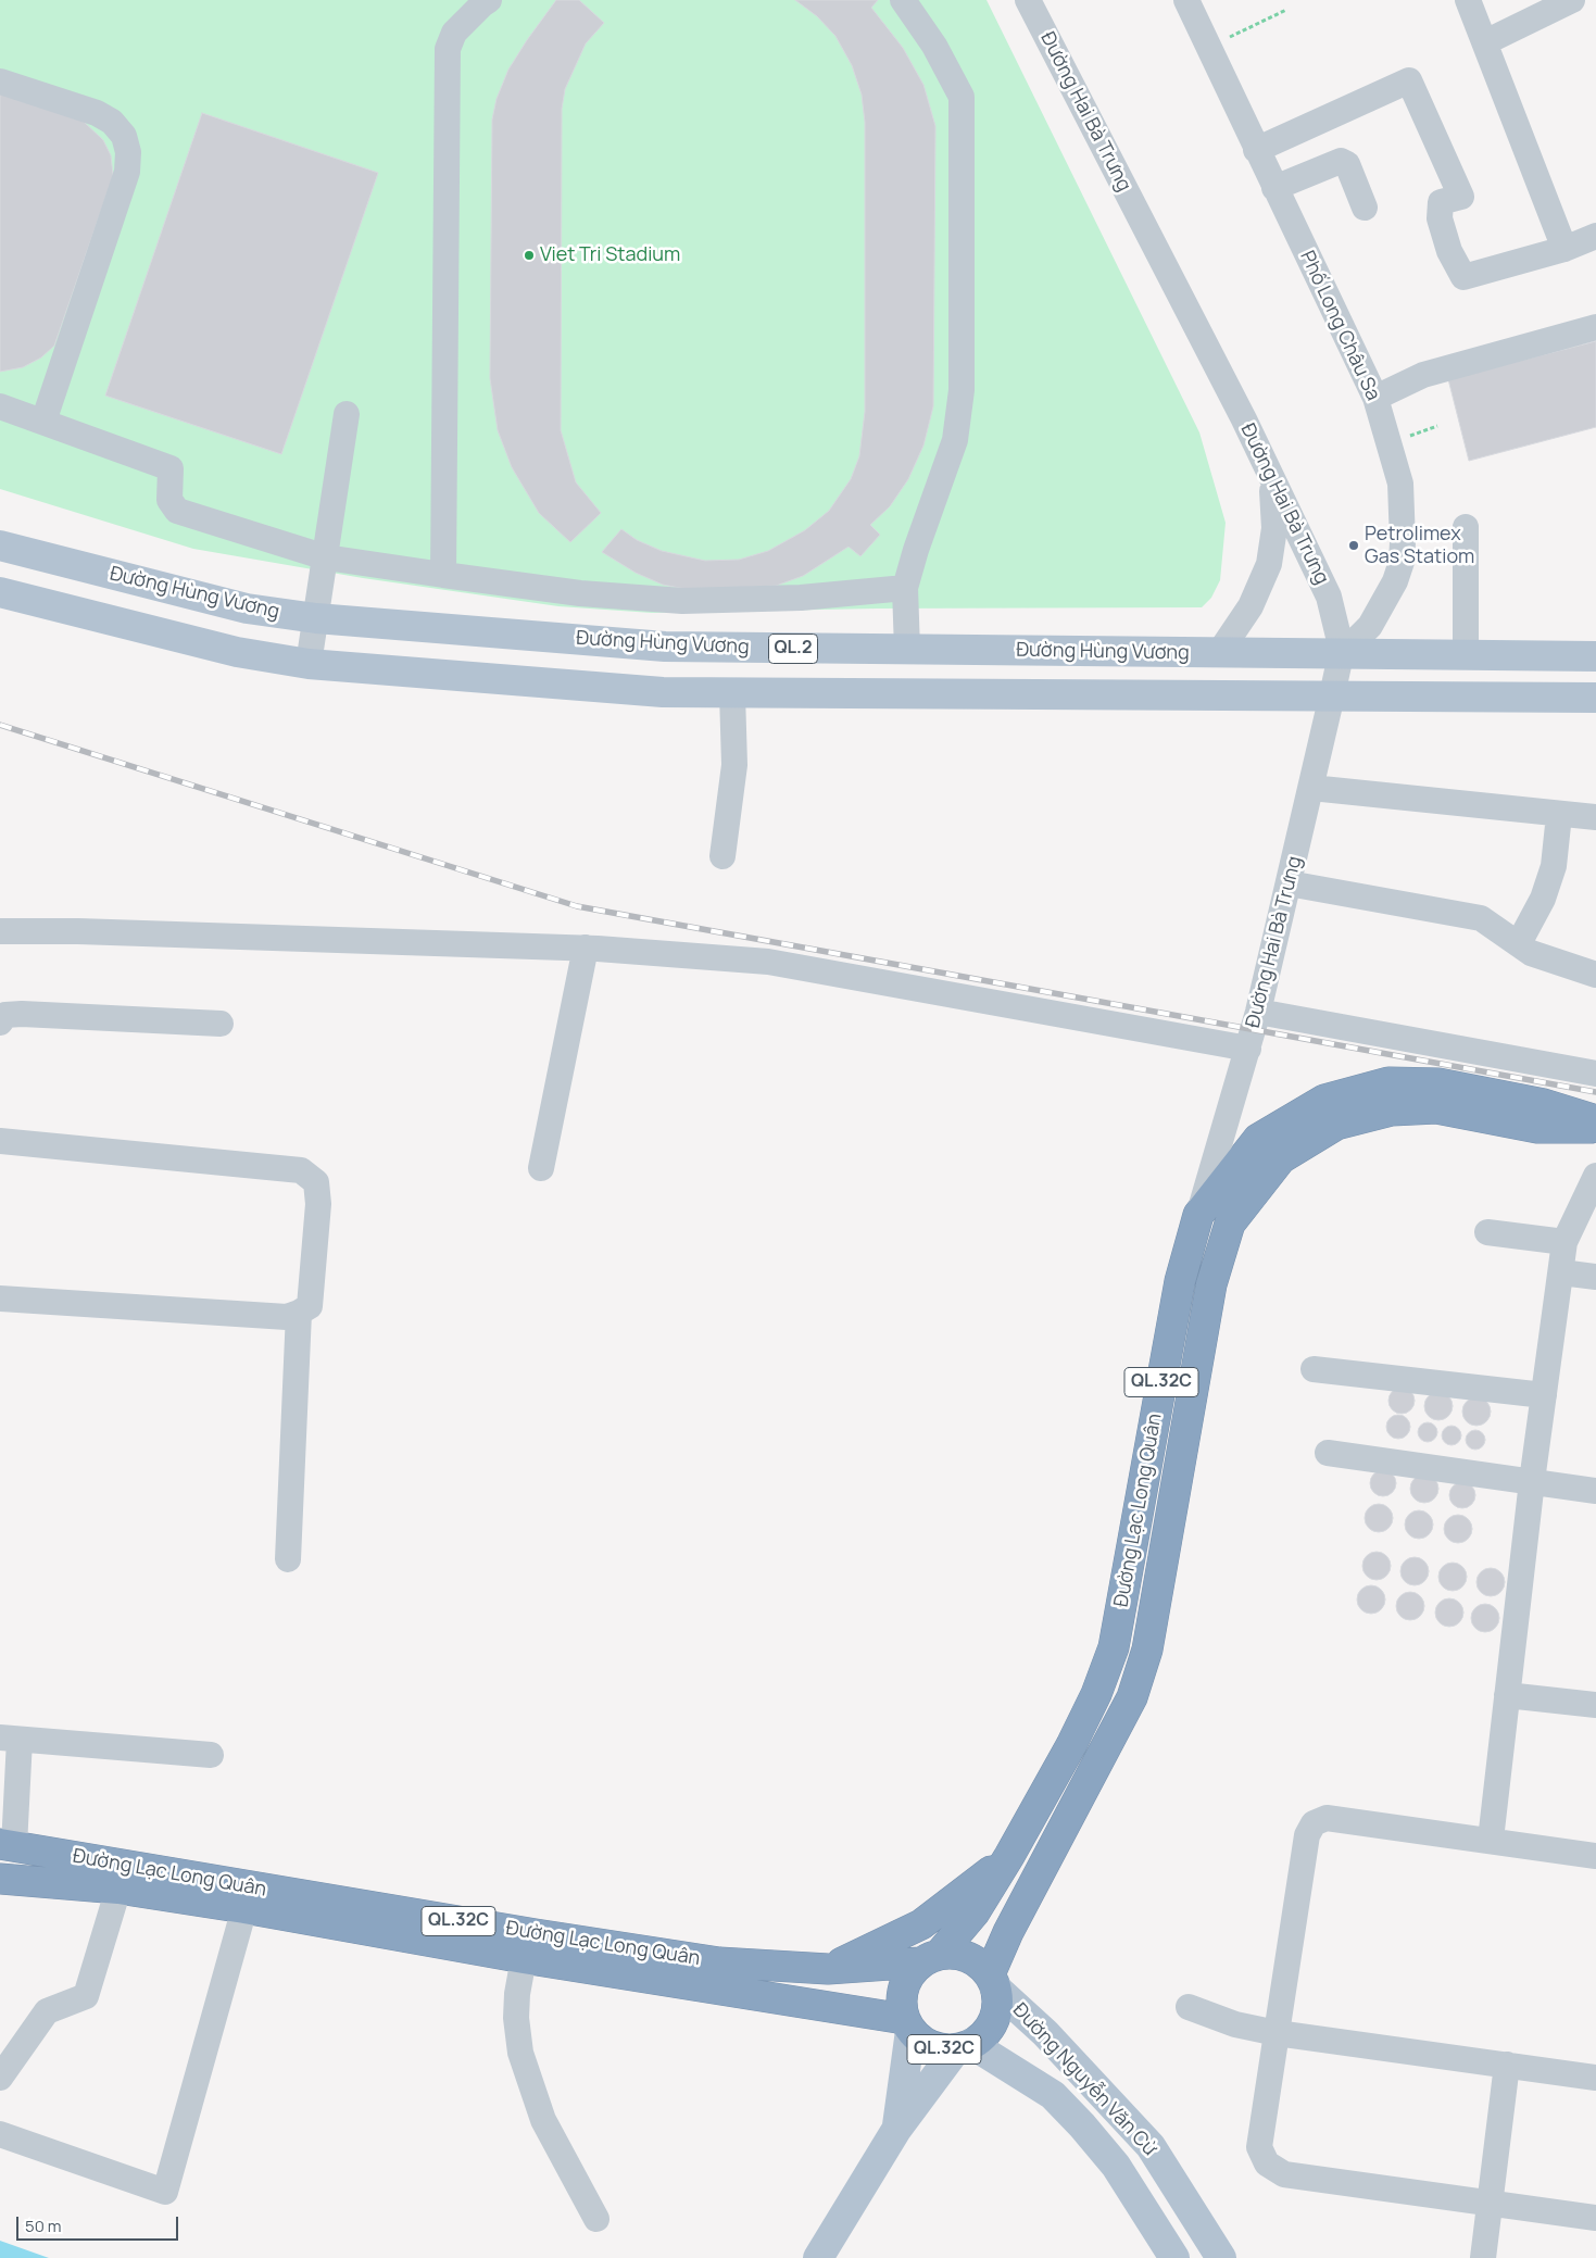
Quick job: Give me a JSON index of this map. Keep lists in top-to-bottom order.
{
  "streets": {
    "highway": ["QL.32C", "Đường Lạc Long Quân"],
    "main road": ["Đường Hùng Vương", "QL.2", "Đường Nguyễn Văn Cừ"],
    "street": ["Đường Hai Bà Trưng", "Phố Long Châu Sa"]
  },
  "crossings": [
    ["Đường Hai Bà Trưng", "Phố Long Châu Sa"],
    ["Đường Hai Bà Trưng", "Đường Hùng Vương"],
    ["Đường Hai Bà Trưng", "Đường Lạc Long Quân"],
    ["Phố Long Châu Sa", "Đường Hùng Vương"],
    ["QL.32C", "Đường Lạc Long Quân"],
    ["QL.32C", "Đường Nguyễn Văn Cừ"],
    ["Đường Lạc Long Quân", "Đường Nguyễn Văn Cừ"]
  ],
  "places": ["Viet Tri Stadium", "Petrolimex Gas Statiom"],
  "scale_bar": "50 m"
}
